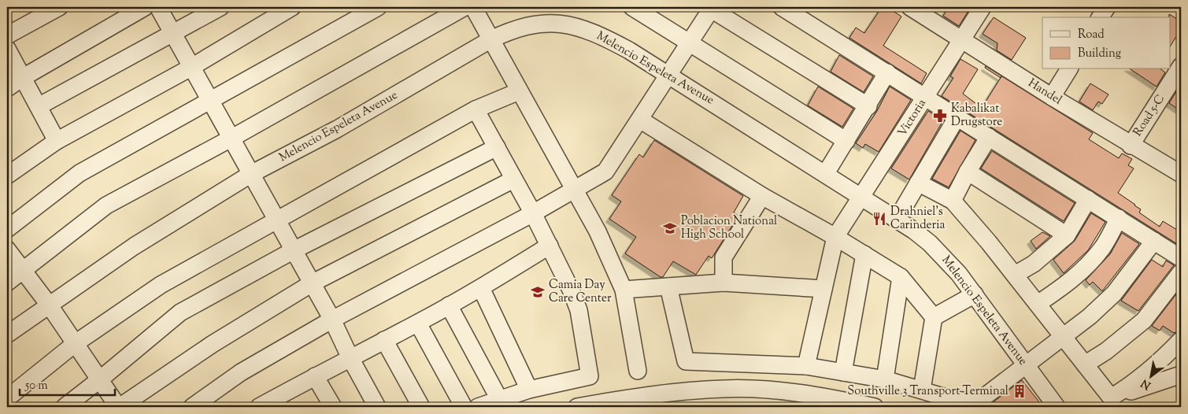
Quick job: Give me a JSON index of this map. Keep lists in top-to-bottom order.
{
  "streets": {
    "street": [
      "Melencio Espeleta Avenue",
      "Handel",
      "Road 5-C",
      "Victoria"
    ]
  },
  "crossings": [
    ["Melencio Espeleta Avenue", "Victoria"],
    ["Handel", "Road 5-C"],
    ["Handel", "Victoria"]
  ],
  "places": {
    "pharmacy": ["Kabalikat Drugstore"],
    "restaurant": ["Drahniel's Carinderia"],
    "school or university": ["Poblacion National High School", "Camia Day Care Center"],
    "building": ["Southville 3 Transport Terminal"]
  },
  "legend": ["Road", "Building"],
  "scale_bar": "50 m",
  "north": "bottom left"
}
